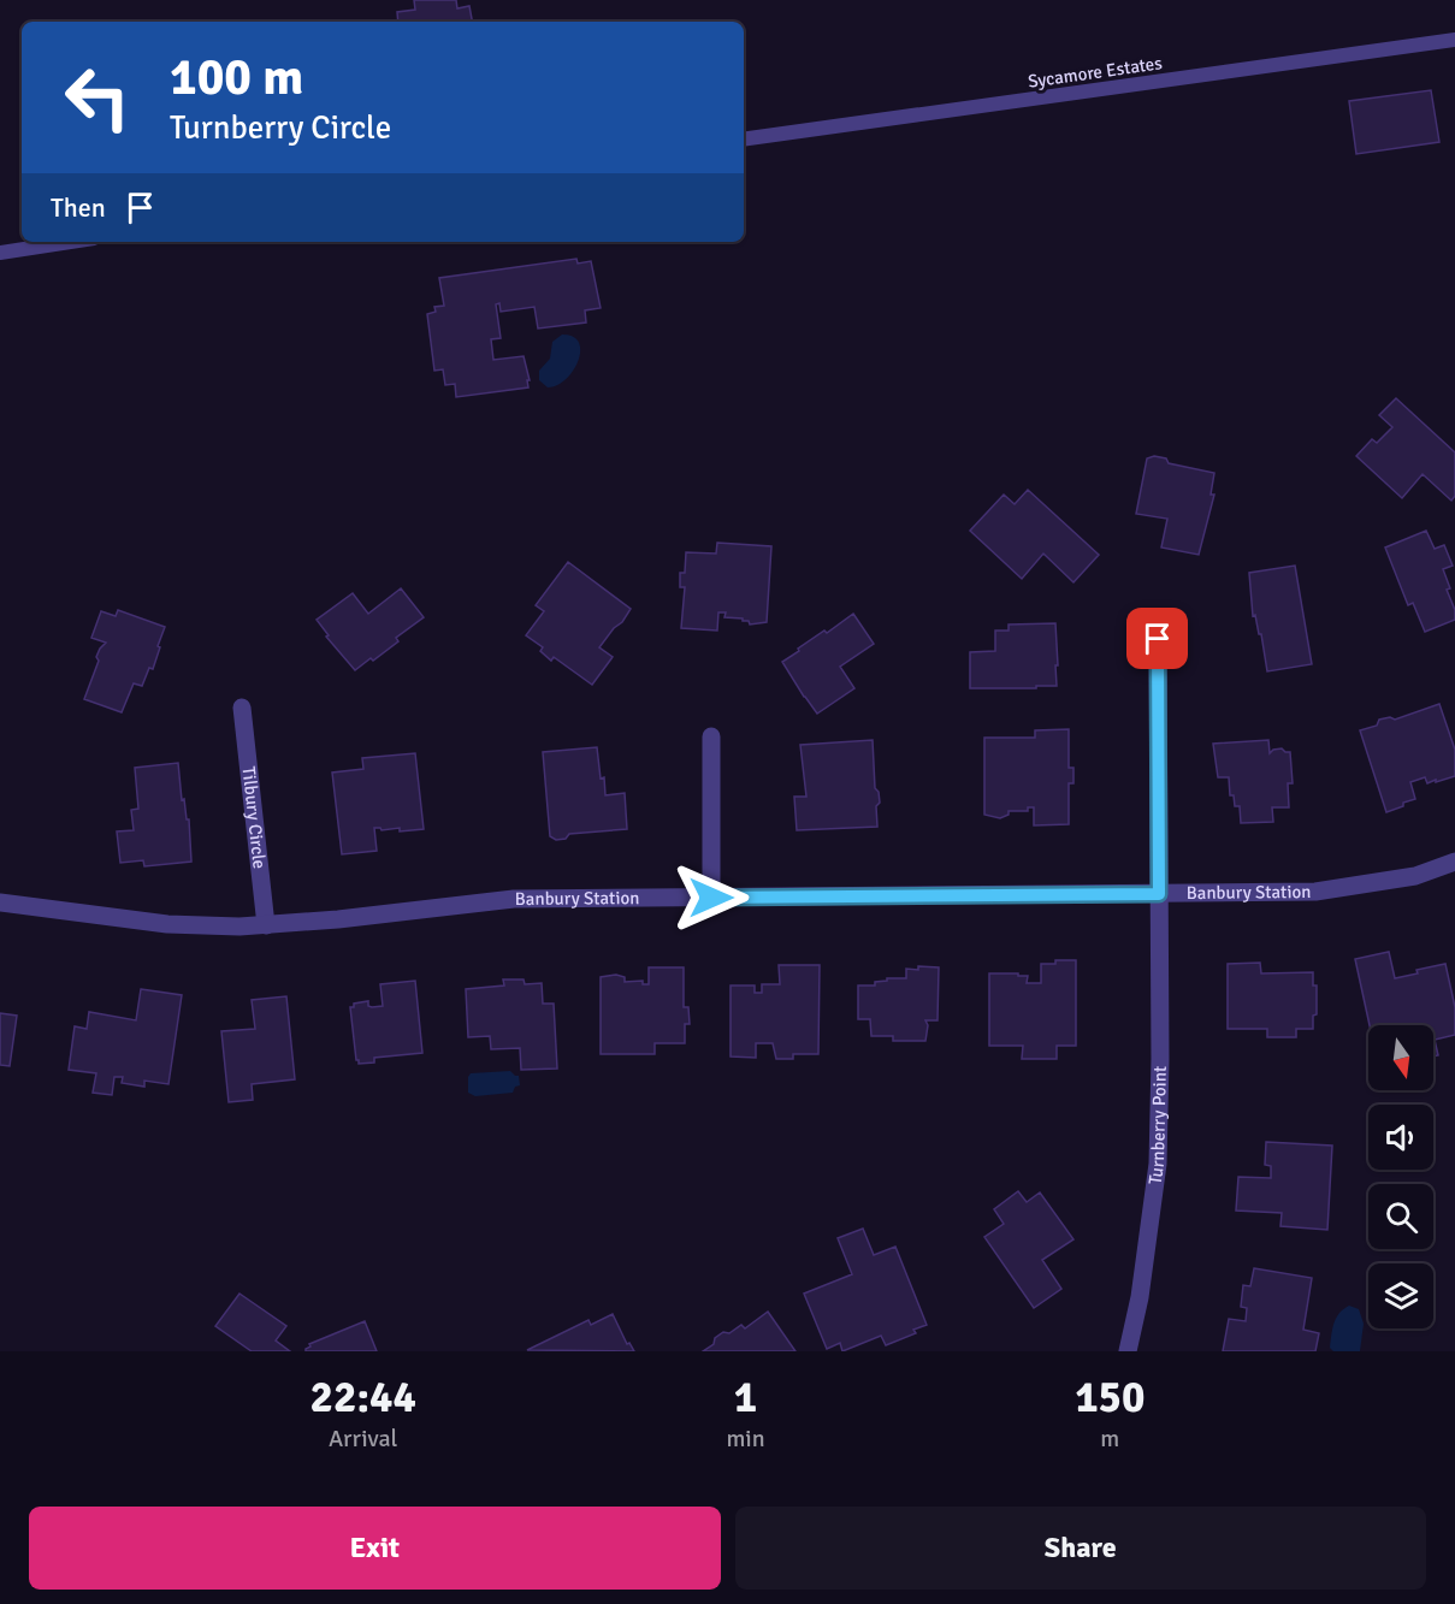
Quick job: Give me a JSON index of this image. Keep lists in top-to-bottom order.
{
  "streets": {
    "street": ["Tilbury Circle", "Banbury Station", "Turnberry Point"],
    "lane": ["Sycamore Estates"]
  },
  "crossings": [
    ["Tilbury Circle", "Banbury Station"],
    ["Banbury Station", "Turnberry Point"]
  ],
  "north": "bottom",
  "page": {
    "turn": ["100 m", "Turnberry Circle"],
    "then": "Then",
    "eta": [
      "22:44",
      "Arrival",
      "1",
      "min",
      "150",
      "m"
    ],
    "buttons": ["Exit", "Share"]
  }
}
